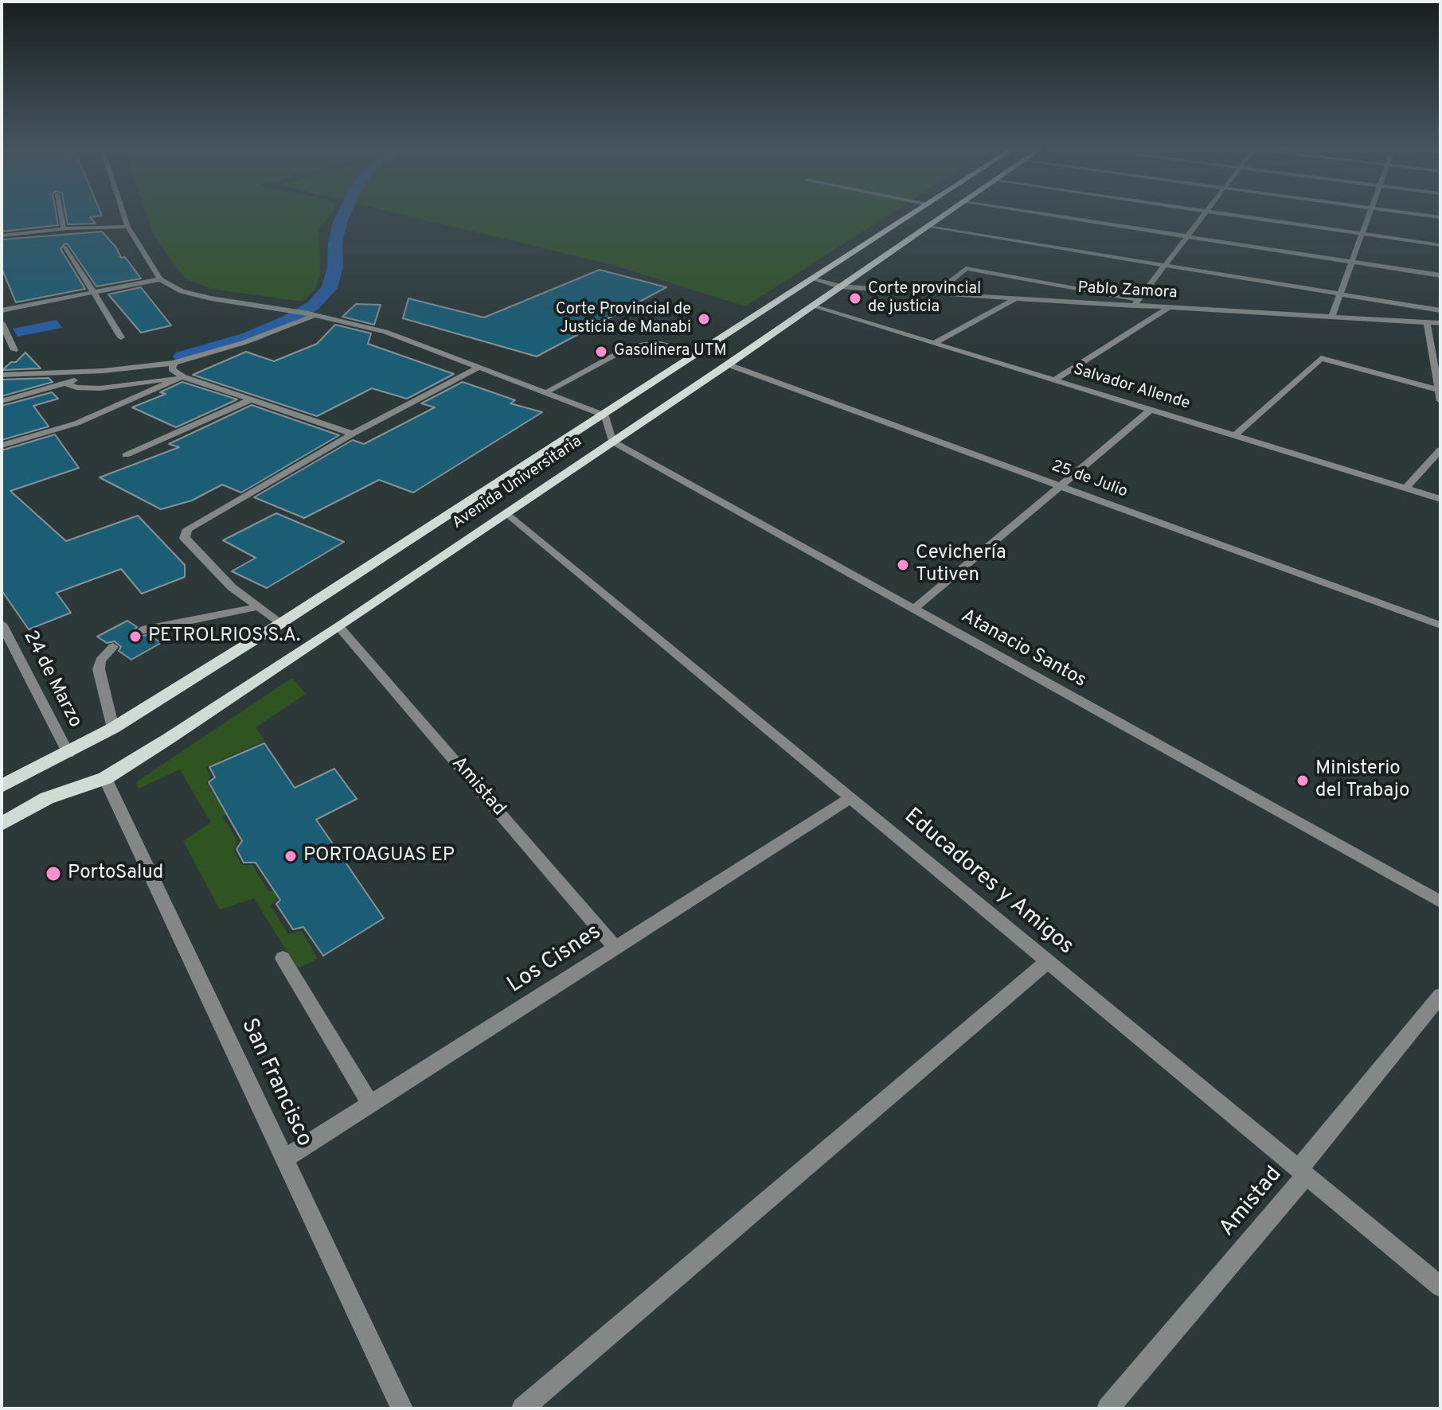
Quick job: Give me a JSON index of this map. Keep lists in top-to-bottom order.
{
  "streets": {
    "main road": ["Avenida Universitaria"],
    "street": [
      "Pablo Zamora",
      "Salvador Allende",
      "25 de Julio",
      "Atanacio Santos",
      "24 de Marzo",
      "Amistad",
      "Educadores y Amigos",
      "Los Cisnes",
      "San Francisco"
    ]
  },
  "crossings": [
    ["Pablo Zamora", "Avenida Universitaria"],
    ["Salvador Allende", "Avenida Universitaria"],
    ["25 de Julio", "Avenida Universitaria"],
    ["Avenida Universitaria", "Atanacio Santos"],
    ["Avenida Universitaria", "24 de Marzo"],
    ["Avenida Universitaria", "Amistad"],
    ["Avenida Universitaria", "Educadores y Amigos"],
    ["Avenida Universitaria", "San Francisco"],
    ["Amistad", "Educadores y Amigos"],
    ["Amistad", "Los Cisnes"],
    ["Educadores y Amigos", "Los Cisnes"],
    ["Los Cisnes", "San Francisco"]
  ],
  "places": [
    "Corte provincial de justicia",
    "Corte Provincial de Justicia de Manabi",
    "Gasolinera UTM",
    "Cevichería Tutiven",
    "PETROLRIOS S.A.",
    "Ministerio del Trabajo",
    "PORTOAGUAS EP",
    "PortoSalud"
  ]
}
